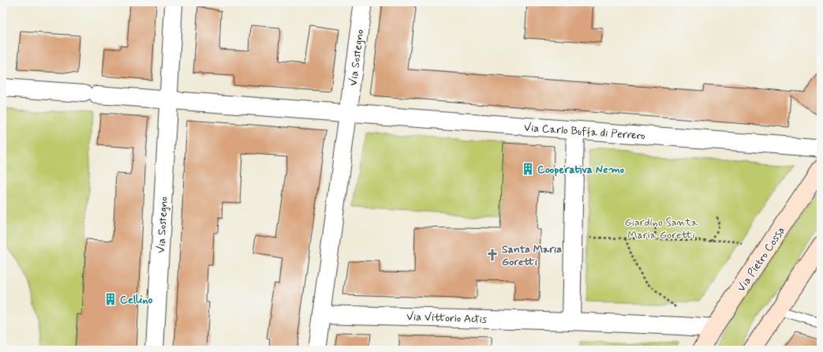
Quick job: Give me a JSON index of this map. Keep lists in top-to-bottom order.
{
  "streets": {
    "main road": ["Via Pietro Cossa"],
    "street": ["Via Sostegno", "Via Carlo Buffa di Perrero", "Via Vittorio Actis"]
  },
  "crossings": [
    ["Via Sostegno", "Via Carlo Buffa di Perrero"],
    ["Via Sostegno", "Via Vittorio Actis"],
    ["Via Pietro Cossa", "Via Vittorio Actis"]
  ],
  "parks": ["Giardino Santa Maria Goretti"],
  "places": {
    "building": ["Cooperativa Nemo", "Cellino"],
    "church": ["Santa Maria Goretti"]
  }
}
